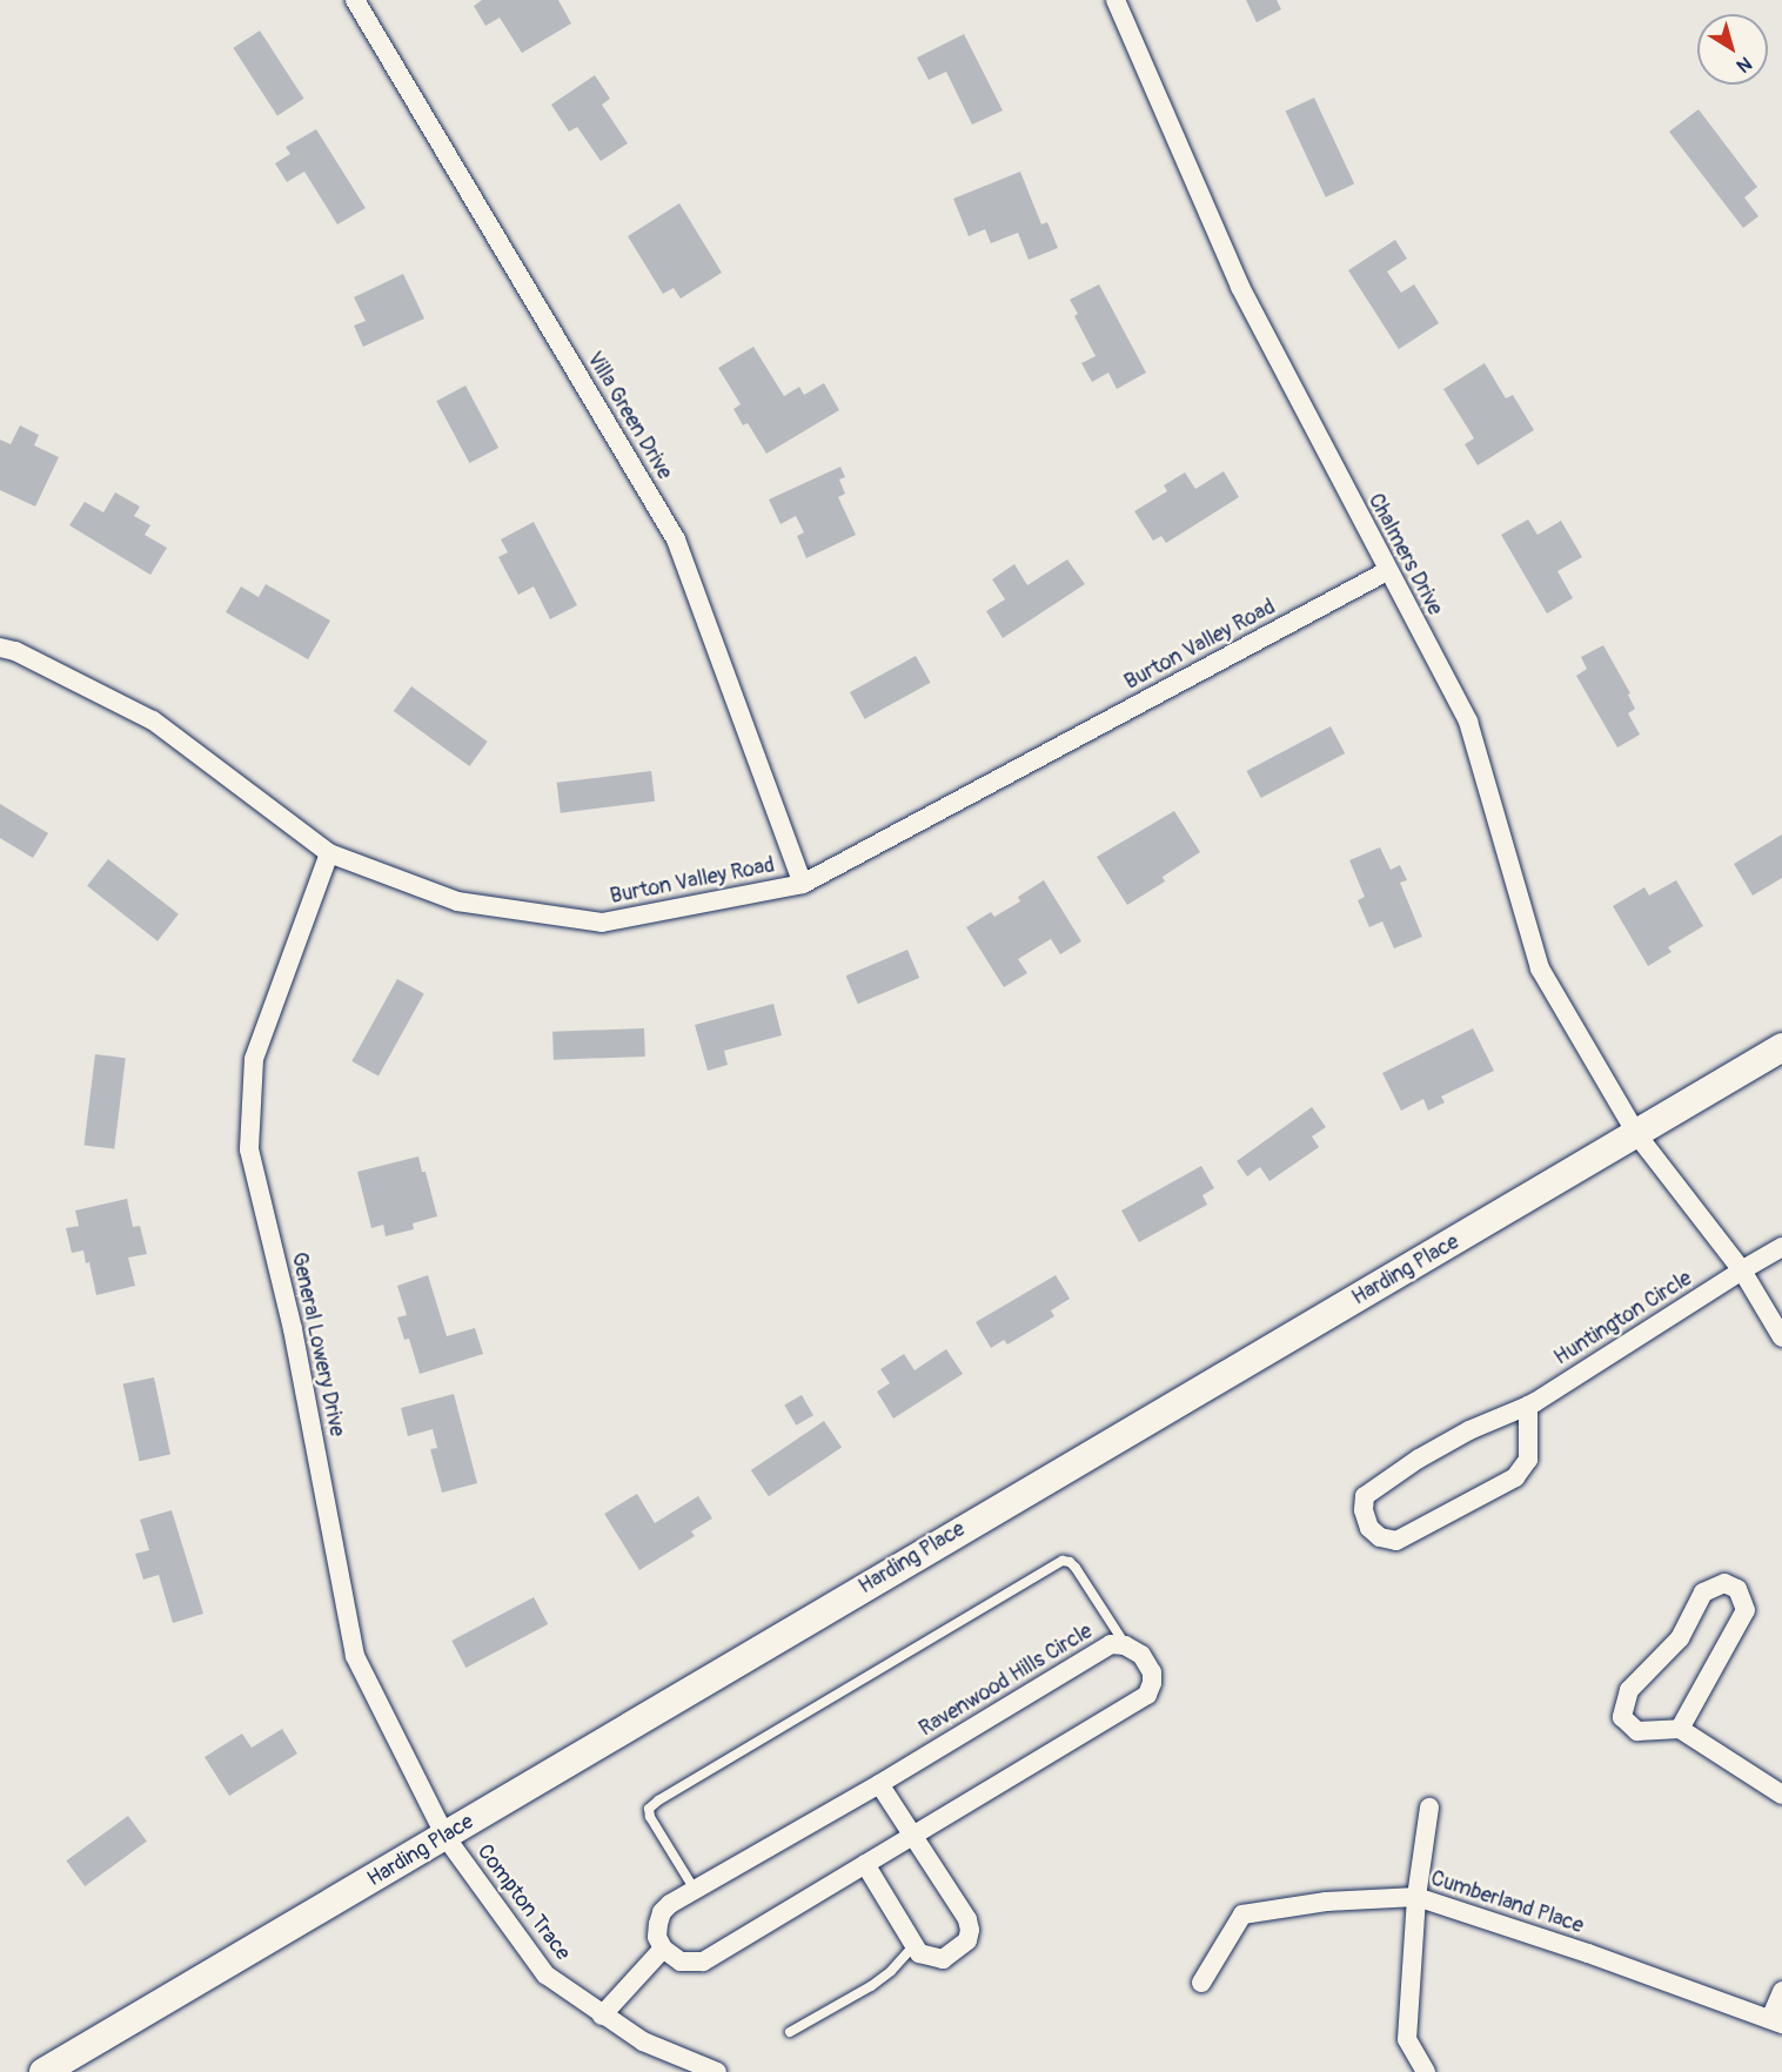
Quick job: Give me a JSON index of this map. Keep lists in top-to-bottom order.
{
  "streets": {
    "main road": ["Harding Place"],
    "street": [
      "Villa Green Drive",
      "Chalmers Drive",
      "Burton Valley Road",
      "Huntington Circle",
      "General Lowery Drive",
      "Ravenwood Hills Circle",
      "Compton Trace",
      "Cumberland Place"
    ]
  },
  "crossings": [
    ["Villa Green Drive", "Burton Valley Road"],
    ["Chalmers Drive", "Burton Valley Road"],
    ["Chalmers Drive", "Harding Place"],
    ["Burton Valley Road", "General Lowery Drive"],
    ["Harding Place", "General Lowery Drive"],
    ["Harding Place", "Compton Trace"],
    ["General Lowery Drive", "Compton Trace"]
  ],
  "north": "bottom right"
}
